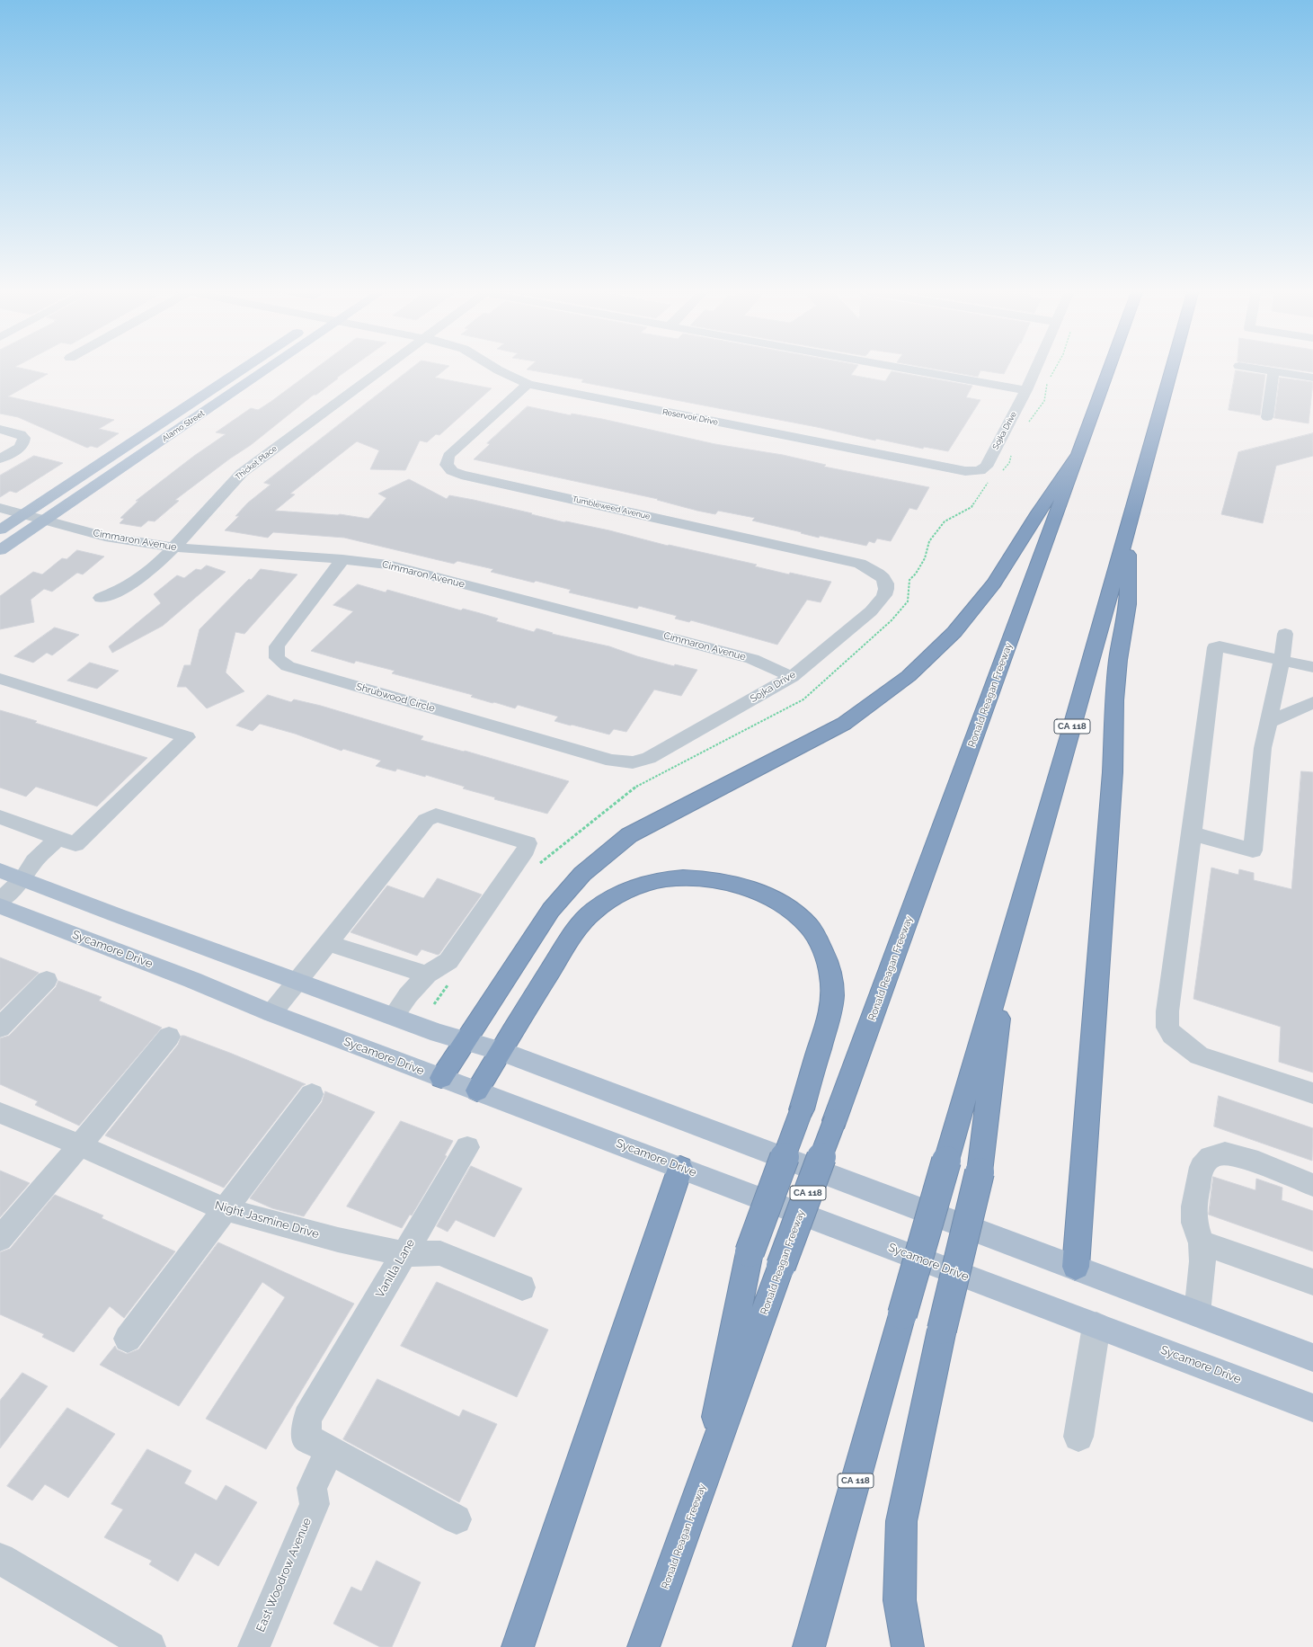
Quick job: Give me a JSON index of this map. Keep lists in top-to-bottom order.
{
  "streets": {
    "highway": ["Ronald Reagan Freeway", "CA 118"],
    "main road": ["Alamo Street", "Sycamore Drive"],
    "street": [
      "Reservoir Drive",
      "Sojka Drive",
      "Thicket Place",
      "Tumbleweed Avenue",
      "Cimmaron Avenue",
      "Shrubwood Circle",
      "Night Jasmine Drive",
      "Vanilla Lane",
      "East Woodrow Avenue"
    ]
  },
  "crossings": [
    ["Reservoir Drive", "Sojka Drive"],
    ["Reservoir Drive", "Tumbleweed Avenue"],
    ["Alamo Street", "Cimmaron Avenue"],
    ["Sojka Drive", "Tumbleweed Avenue"],
    ["Sojka Drive", "Cimmaron Avenue"],
    ["Sojka Drive", "Shrubwood Circle"],
    ["Thicket Place", "Cimmaron Avenue"],
    ["Cimmaron Avenue", "Shrubwood Circle"],
    ["Night Jasmine Drive", "Vanilla Lane"],
    ["Vanilla Lane", "East Woodrow Avenue"]
  ]
}
